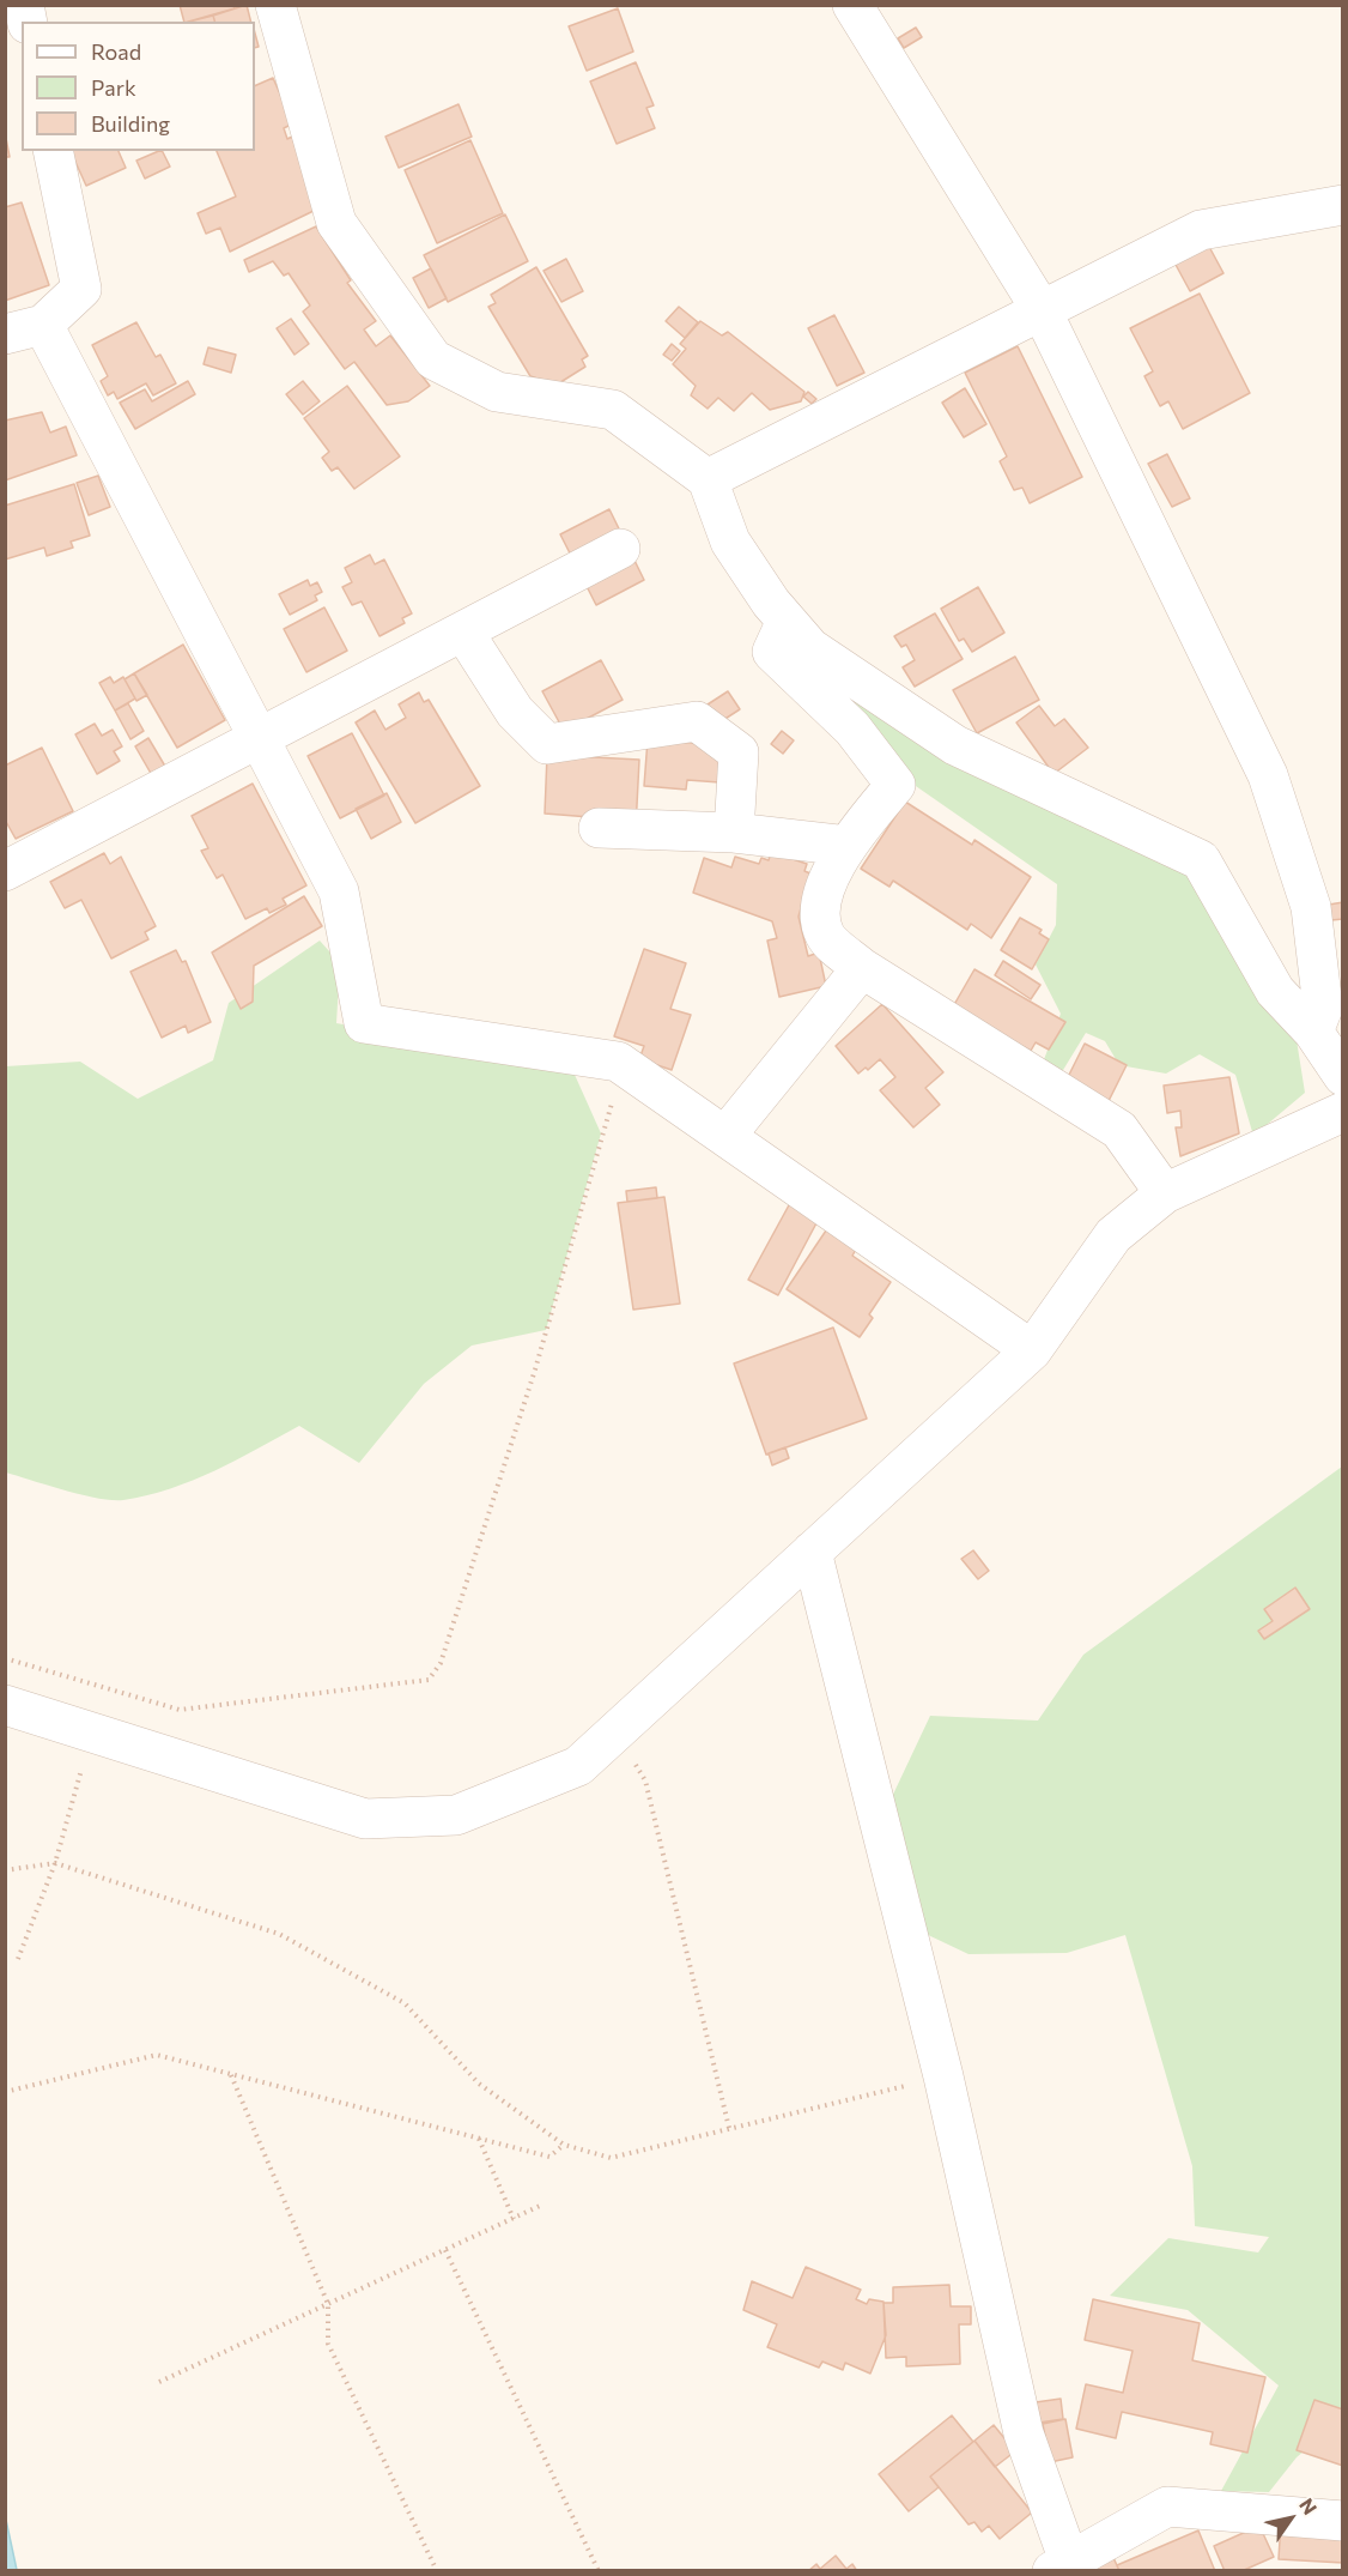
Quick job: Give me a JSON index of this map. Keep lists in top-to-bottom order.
{
  "legend": ["Road", "Park", "Building"],
  "north": "top right"
}
